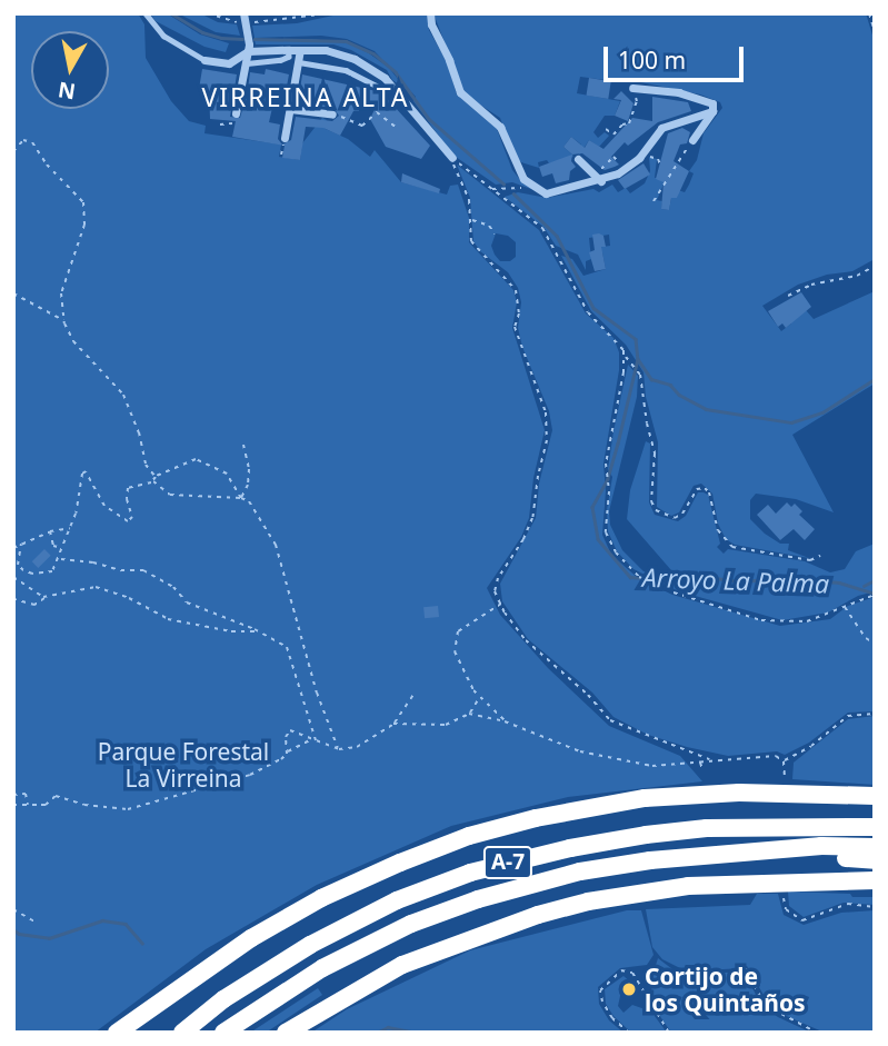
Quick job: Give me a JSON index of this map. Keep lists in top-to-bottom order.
{
  "streets": {
    "highway": ["A-7"]
  },
  "districts": ["VIRREINA ALTA"],
  "water": ["Arroyo La Palma"],
  "parks": ["Parque Forestal La Virreina"],
  "places": ["Cortijo de los Quintaños"],
  "scale_bar": "100 m",
  "north": "bottom"
}
